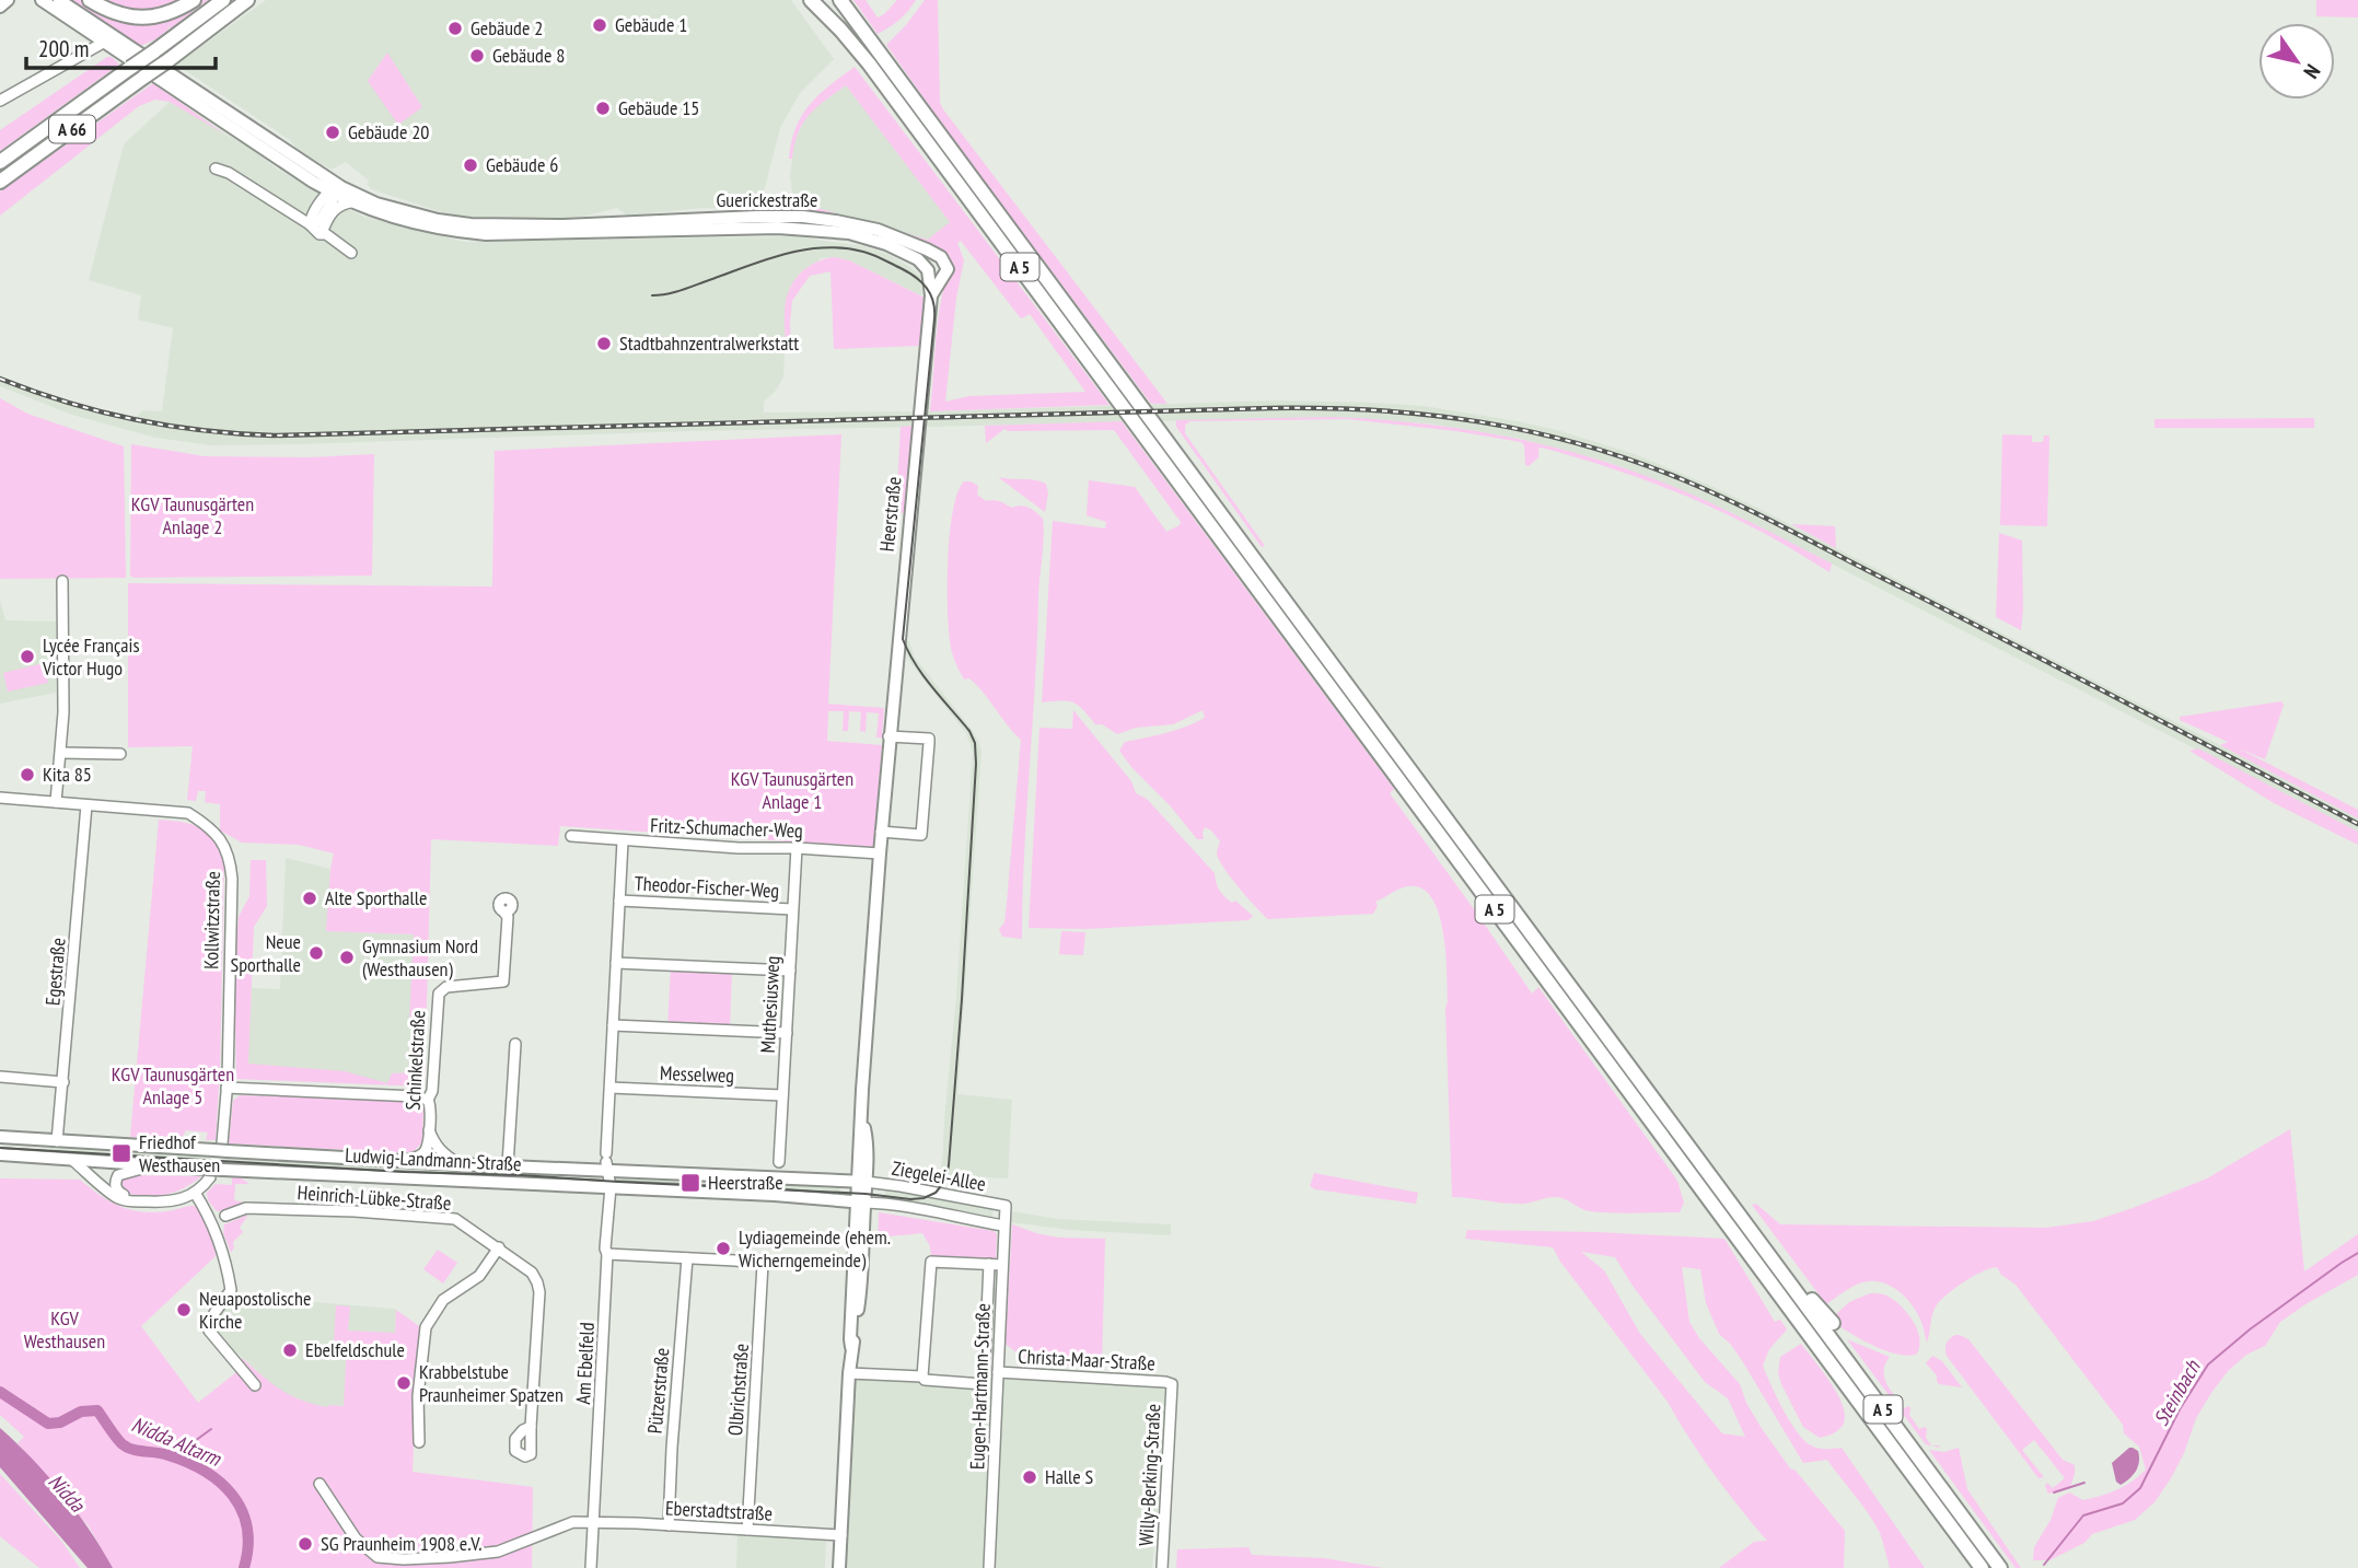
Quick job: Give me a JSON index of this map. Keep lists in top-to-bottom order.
{
  "streets": {
    "highway": ["A 66", "A 5"],
    "main road": ["Guerickestraße", "Heerstraße", "Ludwig-Landmann-Straße"],
    "street": [
      "Fritz-Schumacher-Weg",
      "Theodor-Fischer-Weg",
      "Kollwitzstraße",
      "Egestraße",
      "Muthesiusweg",
      "Schinkelstraße",
      "Messelweg",
      "Ziegelei-Allee",
      "Heinrich-Lübke-Straße",
      "Christa-Maar-Straße",
      "Am Ebelfeld",
      "Eugen-Hartmann-Straße",
      "Olbrichstraße",
      "Pützerstraße",
      "Willy-Berking-Straße",
      "Eberstadtstraße"
    ]
  },
  "crossings": [
    ["Guerickestraße", "Heerstraße"],
    ["Heerstraße", "Fritz-Schumacher-Weg"],
    ["Heerstraße", "Ludwig-Landmann-Straße"],
    ["Heerstraße", "Ziegelei-Allee"],
    ["Heerstraße", "Eberstadtstraße"],
    ["Fritz-Schumacher-Weg", "Muthesiusweg"],
    ["Fritz-Schumacher-Weg", "Am Ebelfeld"],
    ["Theodor-Fischer-Weg", "Muthesiusweg"],
    ["Theodor-Fischer-Weg", "Am Ebelfeld"],
    ["Kollwitzstraße", "Egestraße"],
    ["Kollwitzstraße", "Ludwig-Landmann-Straße"],
    ["Egestraße", "Ludwig-Landmann-Straße"],
    ["Muthesiusweg", "Messelweg"],
    ["Muthesiusweg", "Ludwig-Landmann-Straße"],
    ["Schinkelstraße", "Ludwig-Landmann-Straße"],
    ["Messelweg", "Am Ebelfeld"],
    ["Ludwig-Landmann-Straße", "Ziegelei-Allee"],
    ["Ludwig-Landmann-Straße", "Am Ebelfeld"],
    ["Ziegelei-Allee", "Eugen-Hartmann-Straße"],
    ["Christa-Maar-Straße", "Eugen-Hartmann-Straße"],
    ["Christa-Maar-Straße", "Willy-Berking-Straße"],
    ["Am Ebelfeld", "Eberstadtstraße"],
    ["Olbrichstraße", "Pützerstraße"],
    ["Olbrichstraße", "Eberstadtstraße"],
    ["Pützerstraße", "Eberstadtstraße"]
  ],
  "water": ["Steinbach", "Nidda Altarm", "Nidda"],
  "parks": [
    "KGV Taunusgärten Anlage 2",
    "KGV Taunusgärten Anlage 1",
    "KGV Taunusgärten Anlage 5",
    "KGV Westhausen"
  ],
  "places": {
    "other": [
      "Gebäude 1",
      "Gebäude 2",
      "Gebäude 8",
      "Gebäude 15",
      "Gebäude 20",
      "Gebäude 6",
      "Stadtbahnzentralwerkstatt",
      "Lycée Français Victor Hugo",
      "Kita 85",
      "Alte Sporthalle",
      "Neue Sporthalle",
      "Gymnasium Nord (Westhausen)",
      "Lydiagemeinde (ehem. Wicherngemeinde)",
      "Neuapostolische Kirche",
      "Ebelfeldschule",
      "Krabbelstube Praunheimer Spatzen",
      "Halle S",
      "SG Praunheim 1908 e.V."
    ],
    "transit": ["Friedhof Westhausen", "Heerstraße"]
  },
  "scale_bar": "200 m",
  "north": "bottom right"
}
